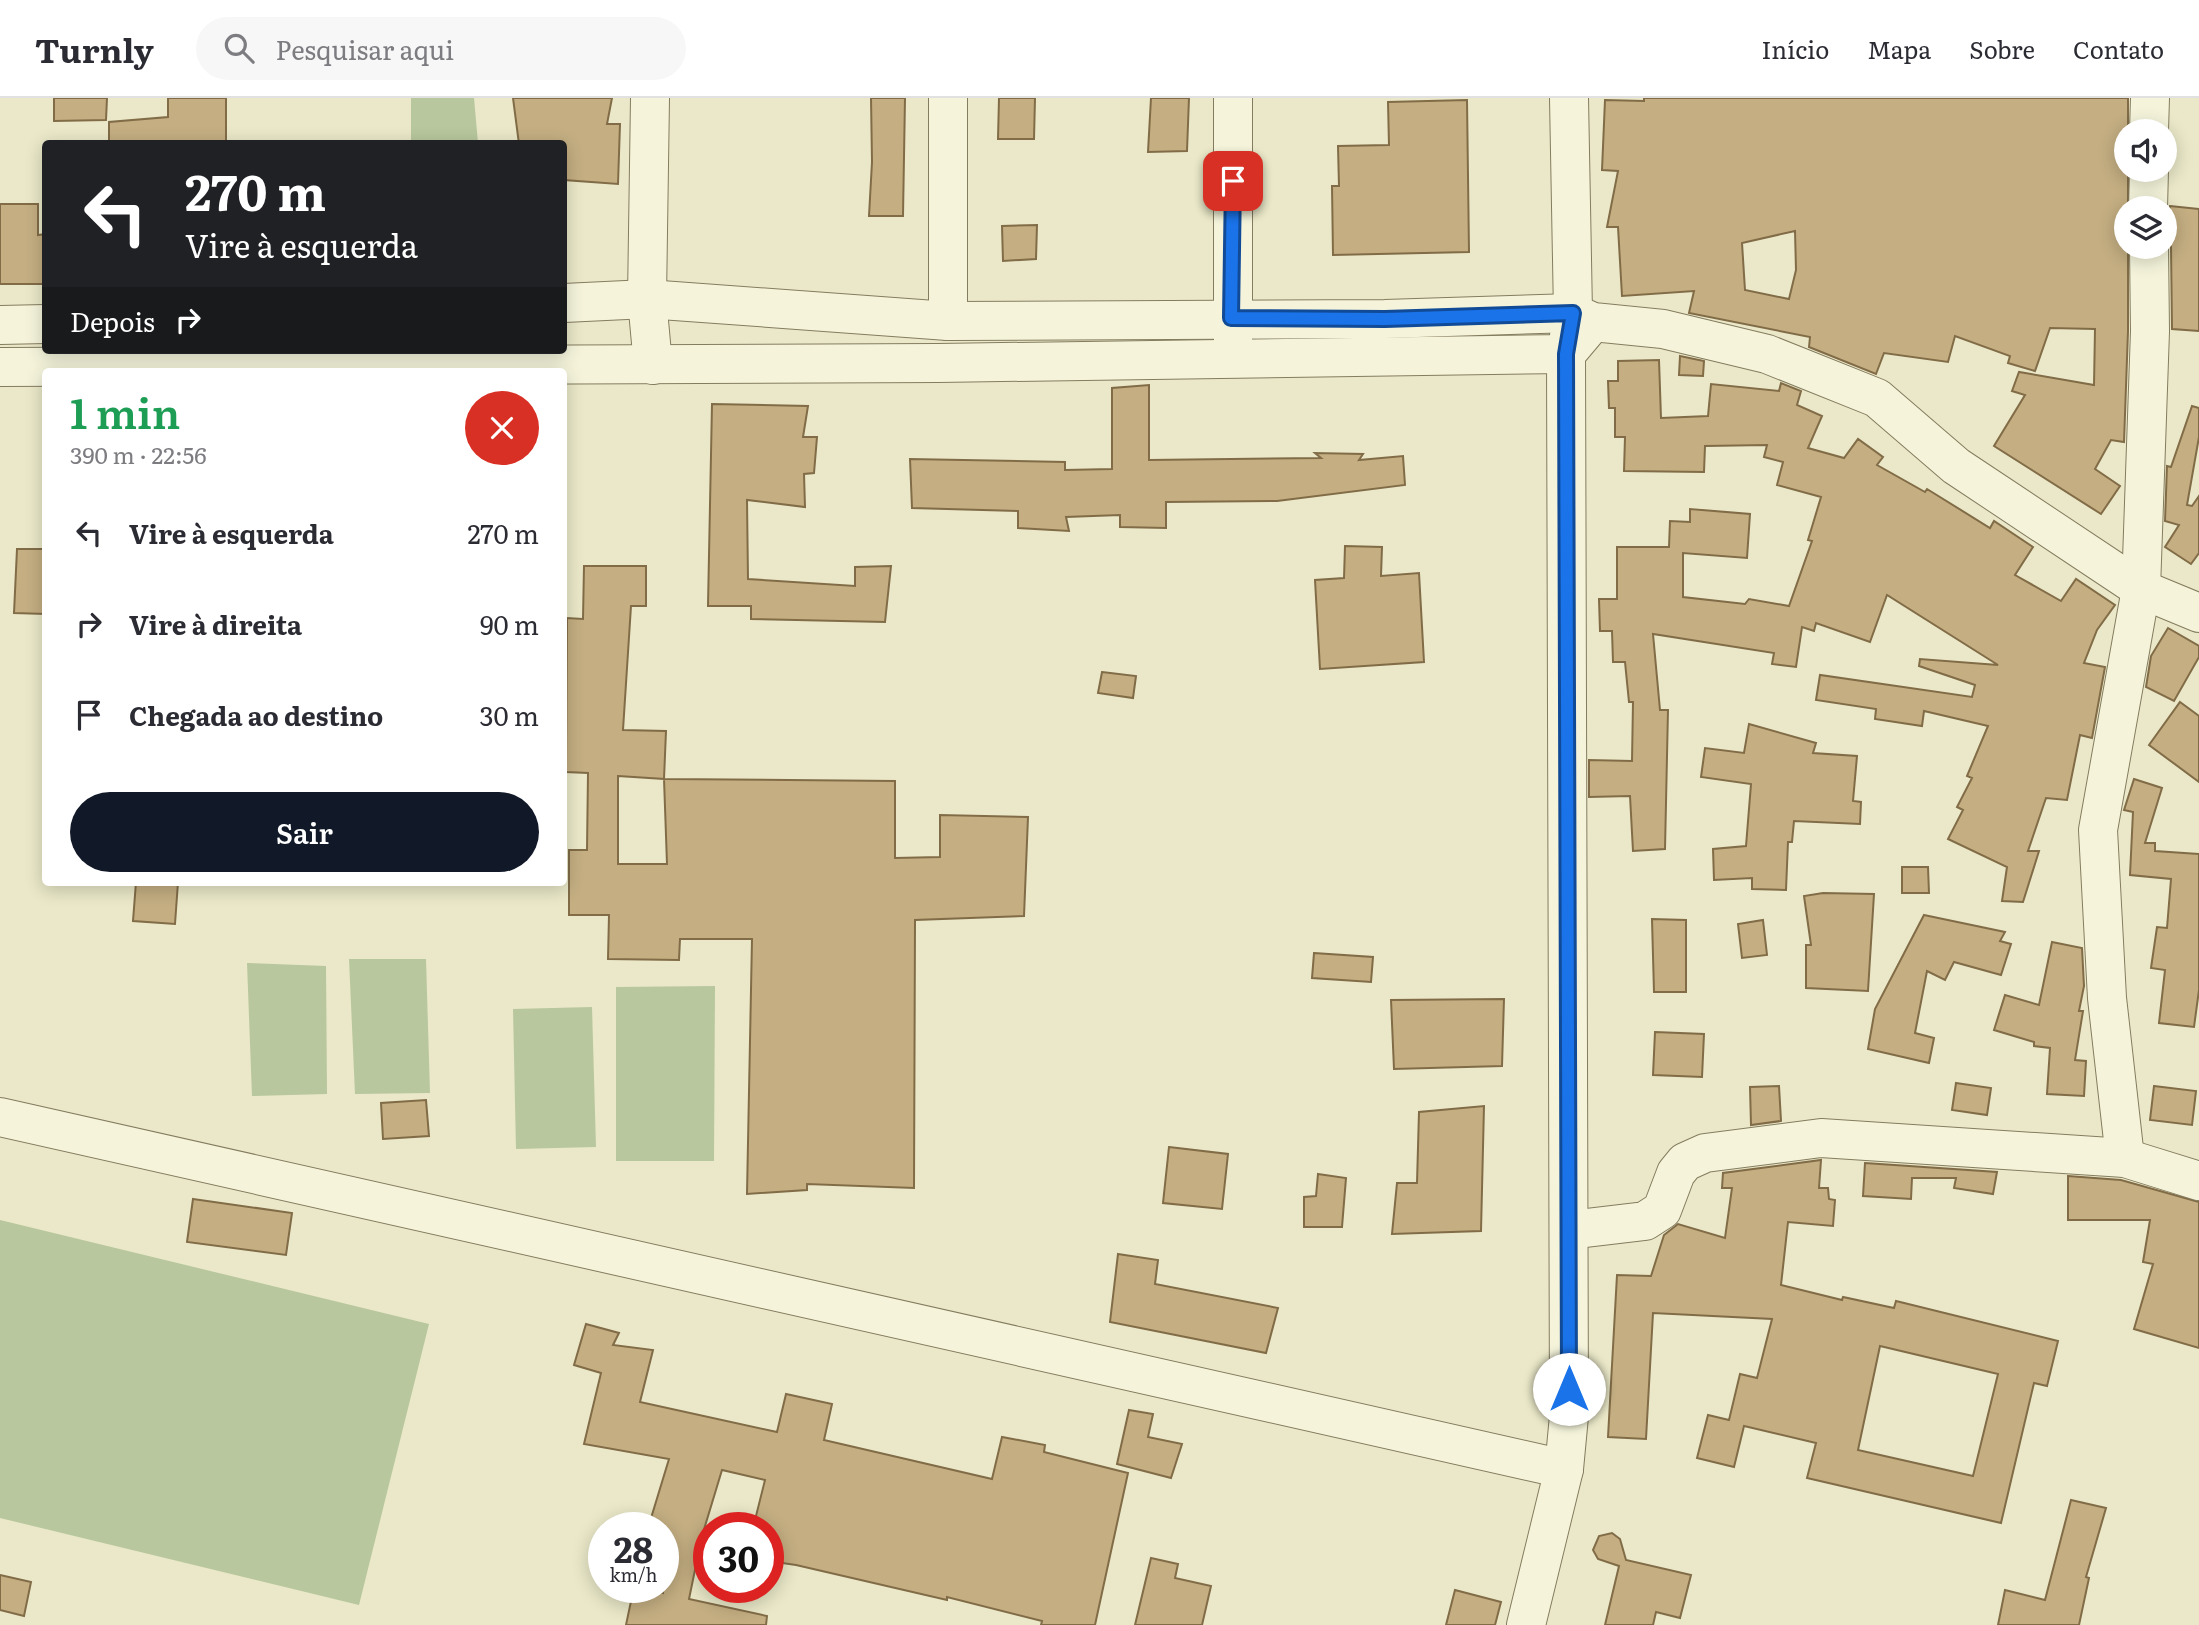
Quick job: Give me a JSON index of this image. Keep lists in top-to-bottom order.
{
  "page": {
    "header": "Turnly",
    "search": "Pesquisar aqui",
    "nav": [
      "Início",
      "Mapa",
      "Sobre",
      "Contato"
    ],
    "turn": ["270 m", "Vire à esquerda"],
    "then": "Depois",
    "heading": ["1 min", "390 m · 22:56"],
    "list": [
      {
        "name": "Vire à esquerda",
        "value": "270 m"
      },
      {
        "name": "Vire à direita",
        "value": "90 m"
      },
      {
        "name": "Chegada ao destino",
        "value": "30 m"
      }
    ],
    "buttons": "Sair",
    "speed": "28 km/h",
    "limit": "30"
  }
}
